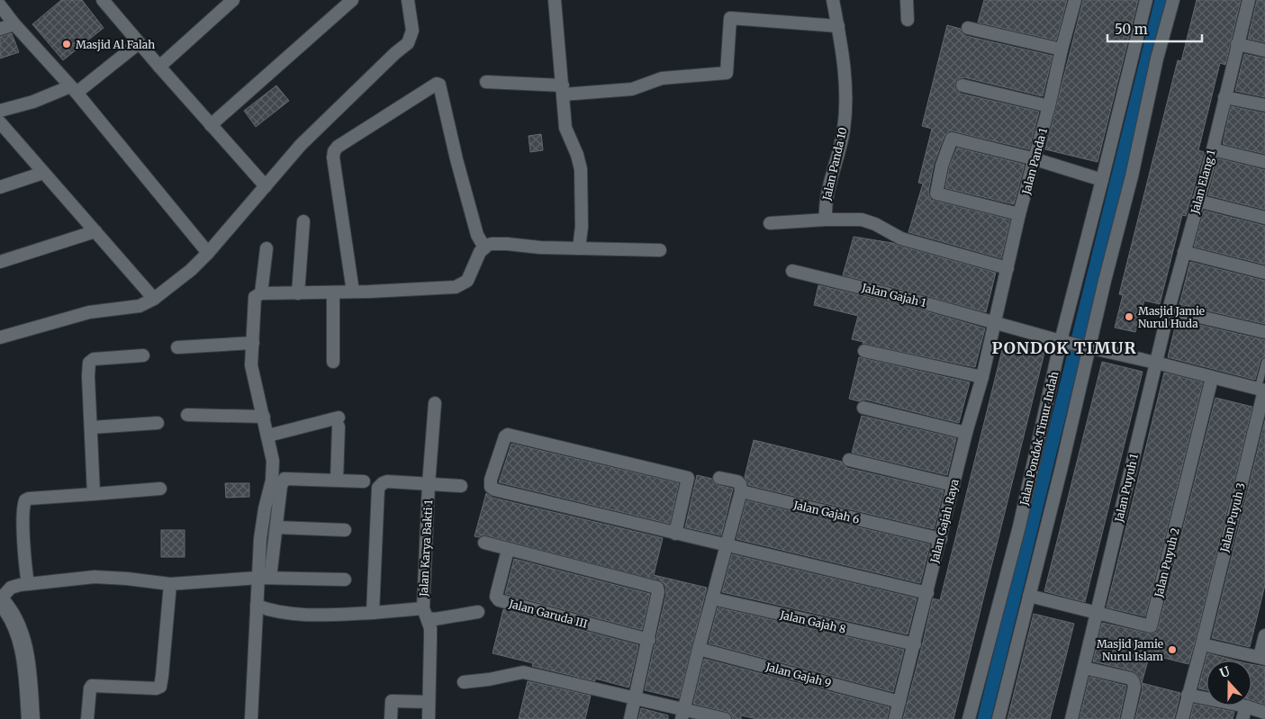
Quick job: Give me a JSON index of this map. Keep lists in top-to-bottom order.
{
  "streets": {
    "street": [
      "Jalan Panda 1",
      "Jalan Panda 10",
      "Jalan Elang 1",
      "Jalan Gajah 1",
      "Jalan Pondok Timur Indah",
      "Jalan Puyuh 1",
      "Jalan Gajah 6",
      "Jalan Puyuh 3",
      "Jalan Gajah Raya",
      "Jalan Karya Bakti 1",
      "Jalan Puyuh 2",
      "Jalan Garuda III",
      "Jalan Gajah 8",
      "Jalan Gajah 9"
    ]
  },
  "crossings": [
    ["Jalan Panda 1", "Jalan Gajah 1"],
    ["Jalan Panda 1", "Jalan Gajah Raya"],
    ["Jalan Elang 1", "Jalan Gajah 1"],
    ["Jalan Elang 1", "Jalan Puyuh 1"],
    ["Jalan Gajah 1", "Jalan Pondok Timur Indah"],
    ["Jalan Gajah 1", "Jalan Puyuh 1"],
    ["Jalan Gajah 1", "Jalan Puyuh 3"],
    ["Jalan Gajah 1", "Jalan Gajah Raya"],
    ["Jalan Gajah 1", "Jalan Puyuh 2"],
    ["Jalan Puyuh 1", "Jalan Puyuh 2"],
    ["Jalan Gajah 6", "Jalan Gajah Raya"],
    ["Jalan Gajah Raya", "Jalan Gajah 8"],
    ["Jalan Gajah Raya", "Jalan Gajah 9"]
  ],
  "districts": ["PONDOK TIMUR"],
  "places": ["Masjid Al Falah", "Masjid Jamie Nurul Huda", "Masjid Jamie Nurul Islam"],
  "scale_bar": "50 m",
  "north": "top"
}
